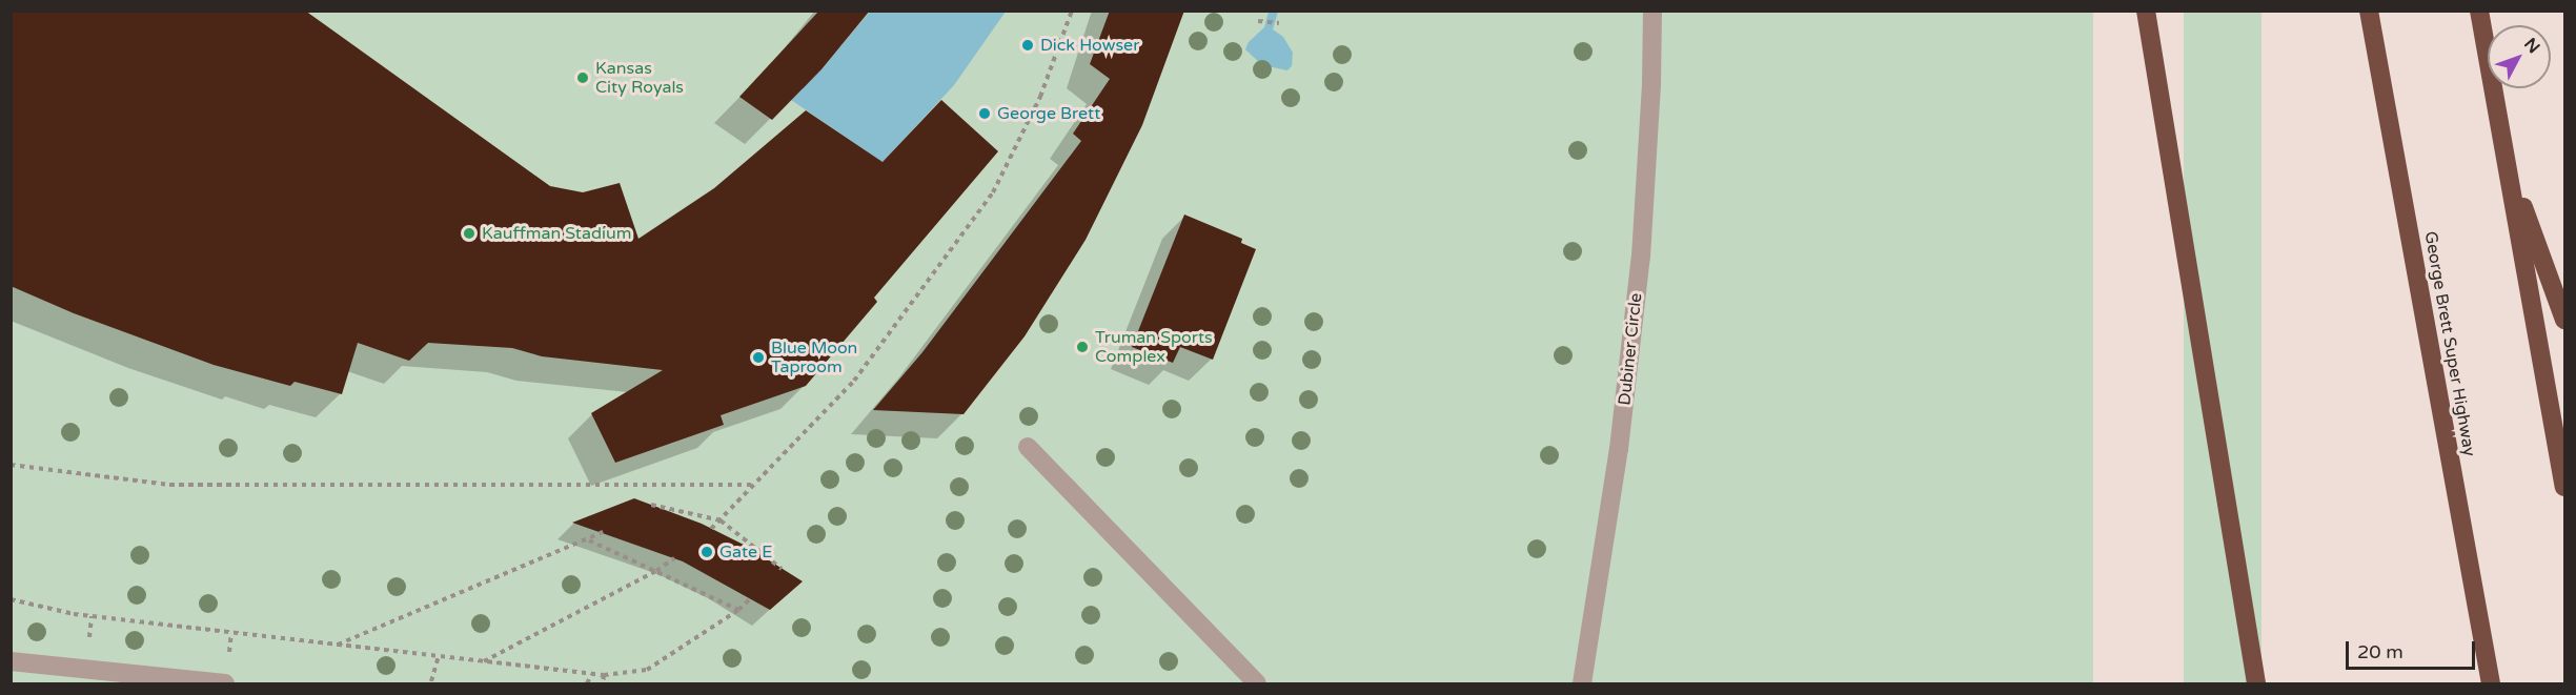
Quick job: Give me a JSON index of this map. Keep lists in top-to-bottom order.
{
  "streets": {
    "highway": ["George Brett Super Highway"],
    "street": ["Dubiner Circle"]
  },
  "places": [
    "Dick Howser",
    "Kansas City Royals",
    "George Brett",
    "Kauffman Stadium",
    "Truman Sports Complex",
    "Blue Moon Taproom",
    "Gate E"
  ],
  "scale_bar": "20 m",
  "north": "top right"
}
